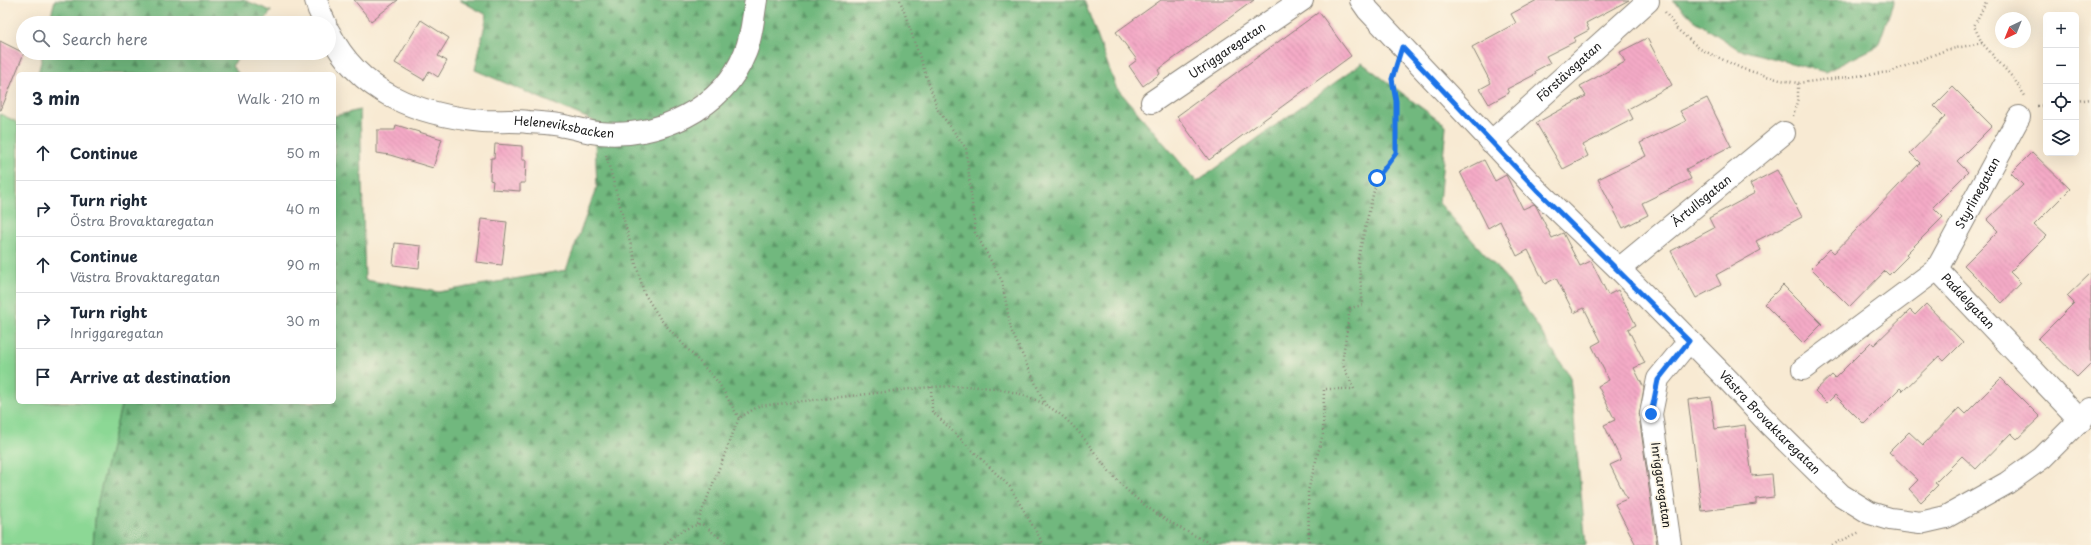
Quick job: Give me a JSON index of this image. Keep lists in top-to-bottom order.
{
  "streets": {
    "street": [
      "Utriggaregatan",
      "Förstävsgatan",
      "Heleneviksbacken",
      "Styrlinegatan",
      "Ärtullsgatan",
      "Paddelgatan",
      "Västra Brovaktaregatan",
      "Inriggaregatan"
    ]
  },
  "crossings": [
    ["Förstävsgatan", "Västra Brovaktaregatan"],
    ["Styrlinegatan", "Paddelgatan"],
    ["Ärtullsgatan", "Västra Brovaktaregatan"],
    ["Paddelgatan", "Västra Brovaktaregatan"],
    ["Västra Brovaktaregatan", "Inriggaregatan"]
  ],
  "north": "bottom left",
  "page": {
    "map_buttons": ["+", "−"],
    "search": "Search here",
    "heading": ["3 min", "Walk · 210 m"],
    "list": [
      ["Continue", "50 m"],
      ["Turn right", "Östra Brovaktaregatan", "40 m"],
      ["Continue", "Västra Brovaktaregatan", "90 m"],
      ["Turn right", "Inriggaregatan", "30 m"],
      "Arrive at destination"
    ]
  }
}
